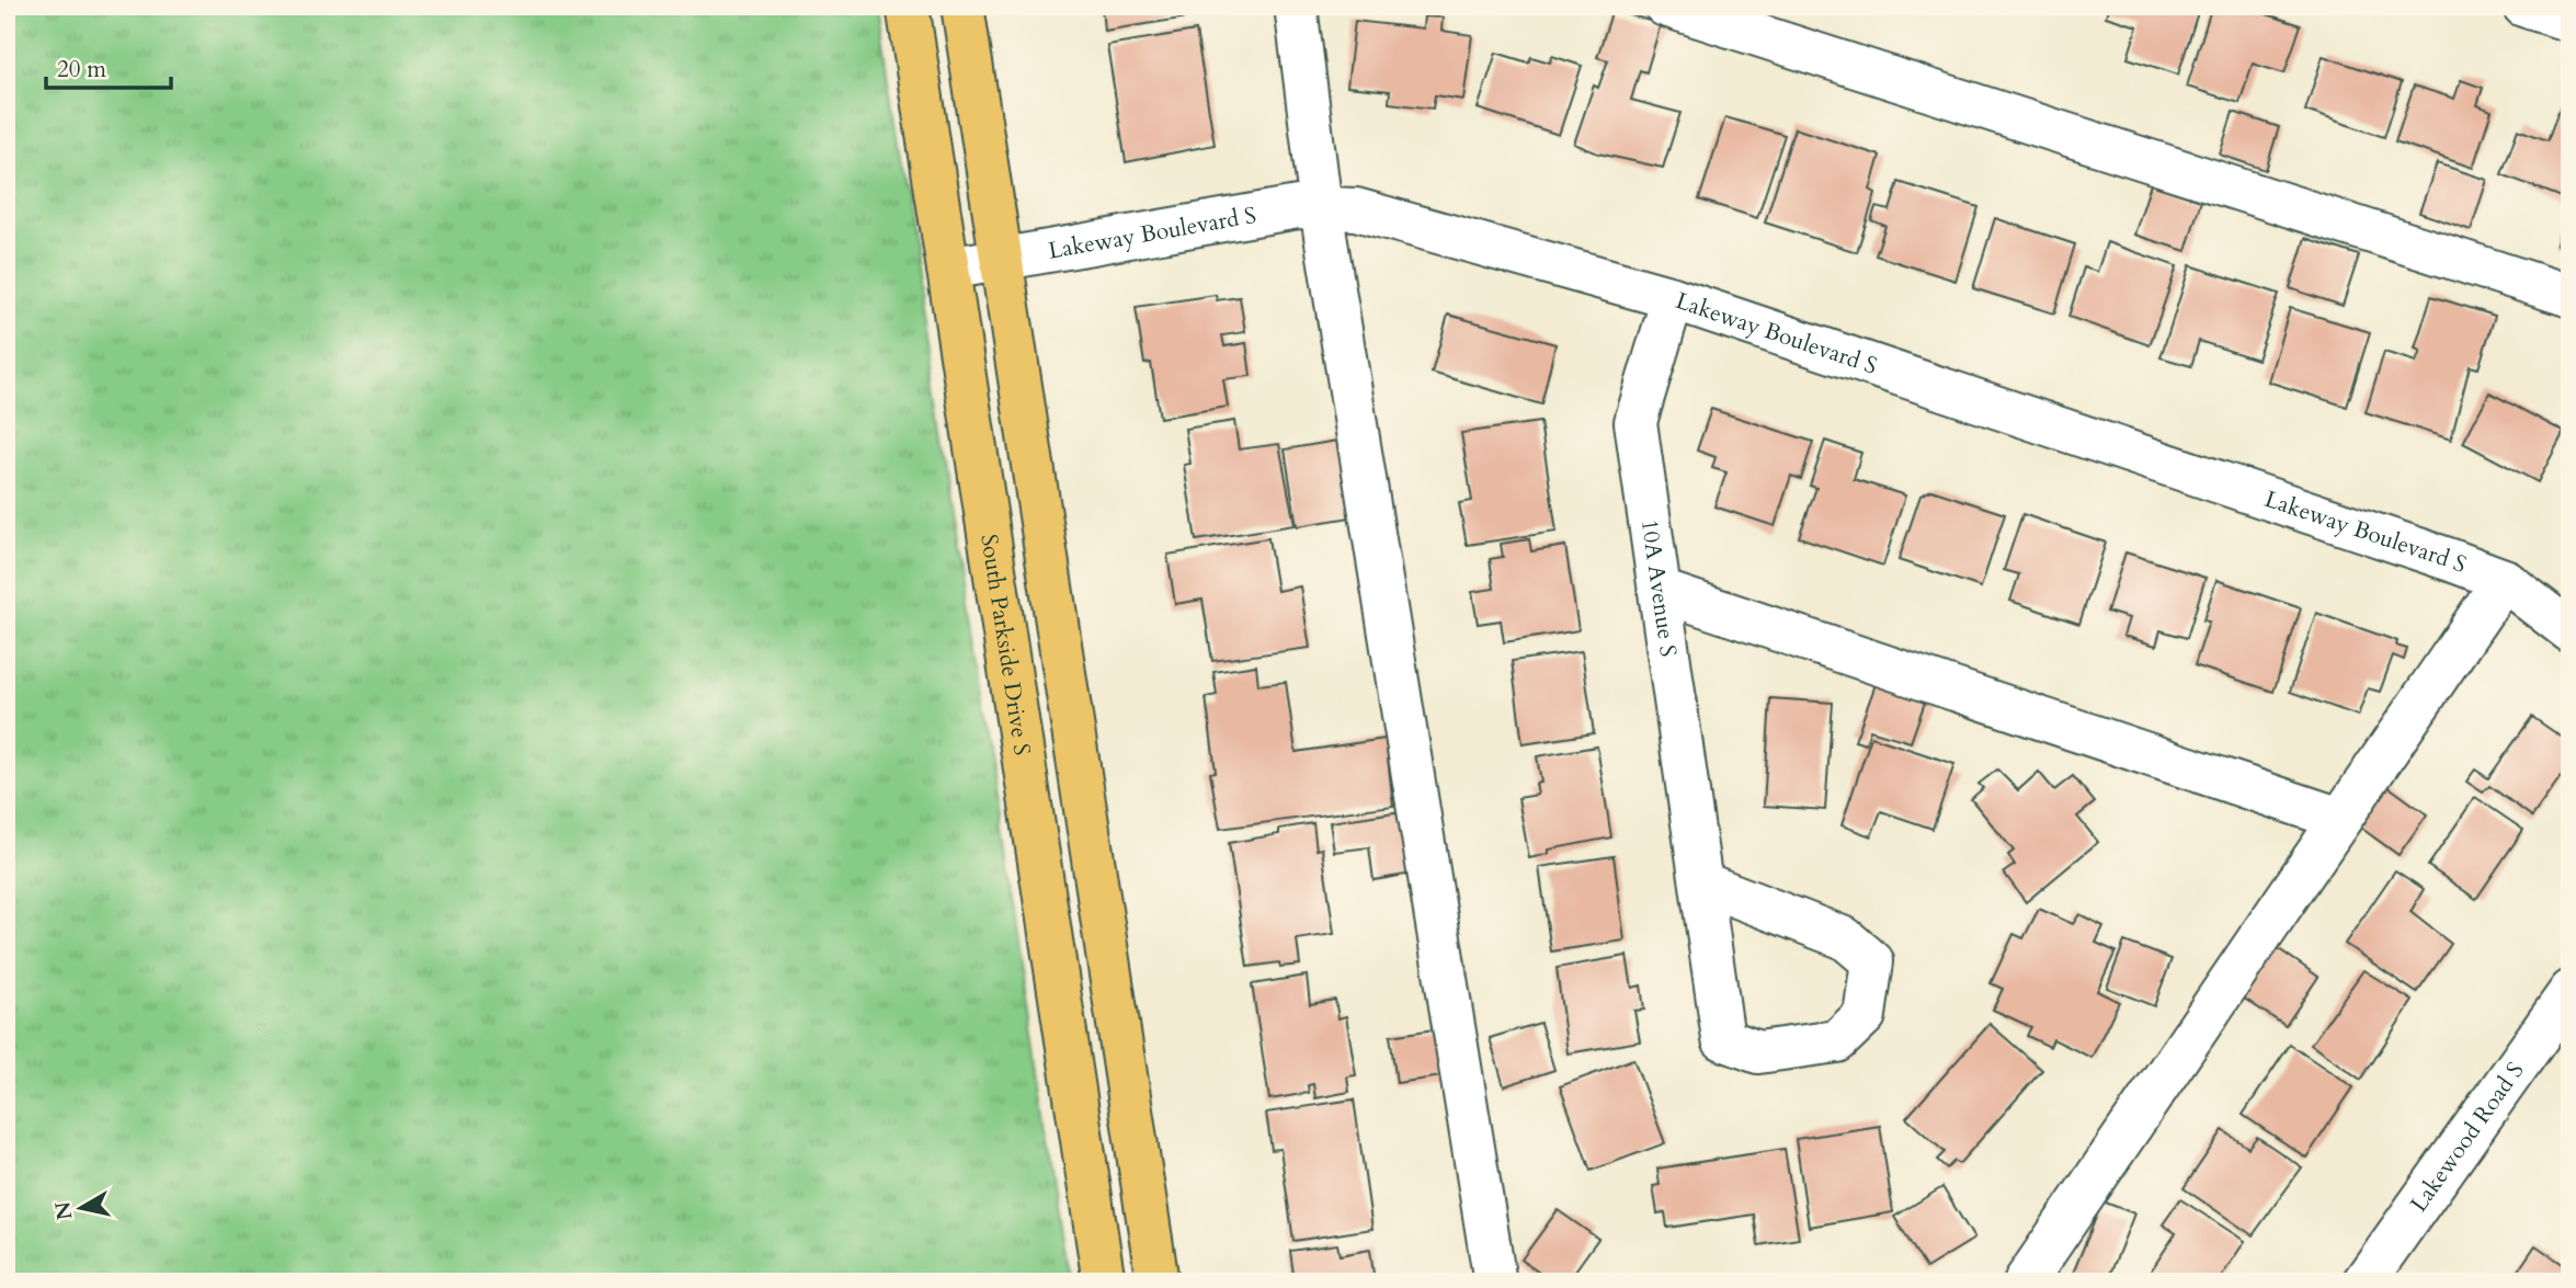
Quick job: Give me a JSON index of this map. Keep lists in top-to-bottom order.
{
  "streets": {
    "main road": ["South Parkside Drive S"],
    "street": ["Lakeway Boulevard S", "10A Avenue S", "Lakewood Road S"]
  },
  "crossings": [
    ["Lakeway Boulevard S", "10A Avenue S"],
    ["Lakeway Boulevard S", "South Parkside Drive S"]
  ],
  "scale_bar": "20 m",
  "north": "left"
}
